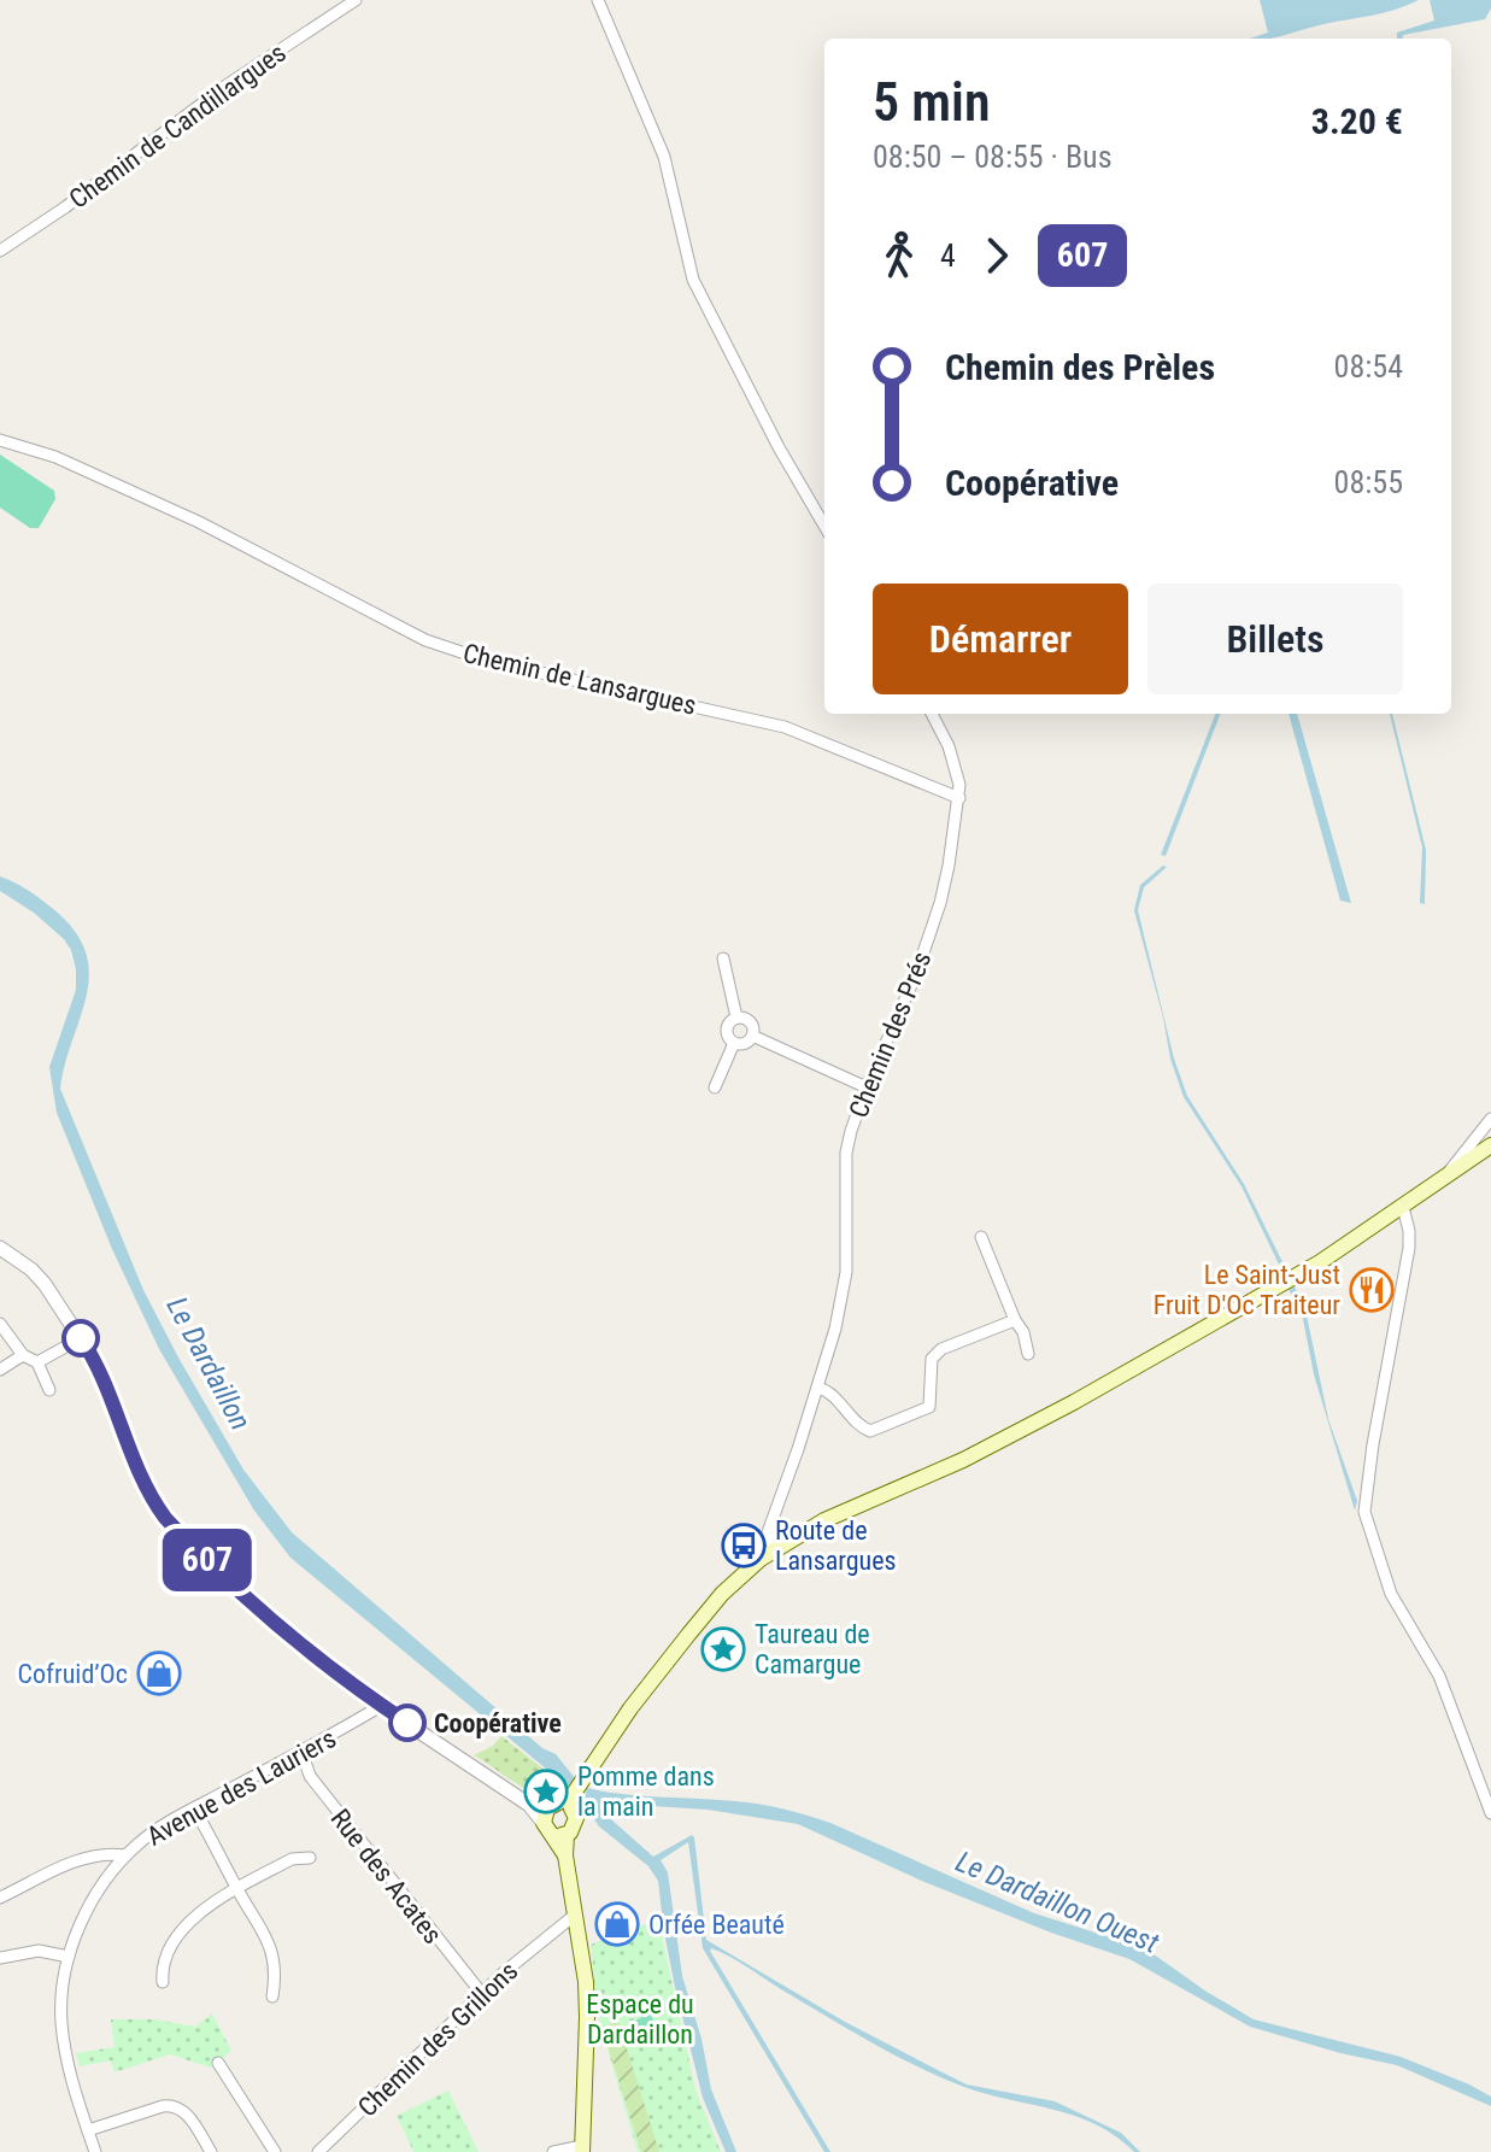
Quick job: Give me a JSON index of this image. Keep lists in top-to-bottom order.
{
  "streets": {
    "street": [
      "Chemin de Candillargues",
      "Chemin de Lansargues",
      "Chemin des Prés",
      "Avenue des Lauriers",
      "Rue des Acates",
      "Chemin des Grillons"
    ]
  },
  "crossings": [
    ["Chemin de Lansargues", "Chemin des Prés"],
    ["Avenue des Lauriers", "Rue des Acates"],
    ["Rue des Acates", "Chemin des Grillons"]
  ],
  "water": ["Le Dardaillon", "Le Dardaillon Ouest"],
  "parks": ["Espace du Dardaillon"],
  "places": {
    "restaurant": ["Le Saint-Just Fruit D'Oc Traiteur"],
    "bus stop": ["Route de Lansargues"],
    "place": ["Taureau de Camargue", "Pomme dans la main"],
    "shop": ["Cofruid’Oc", "Orfée Beauté"],
    "other": ["Coopérative"]
  },
  "lines": ["bus line 607"],
  "page": {
    "on_map": "607",
    "heading": ["5 min", "08:50 – 08:55 · Bus", "3.20 €"],
    "legs": ["4", "607"],
    "list": [
      {
        "name": "Chemin des Prèles",
        "value": "08:54"
      },
      {
        "name": "Coopérative",
        "value": "08:55"
      }
    ],
    "buttons": ["Démarrer", "Billets"]
  }
}
